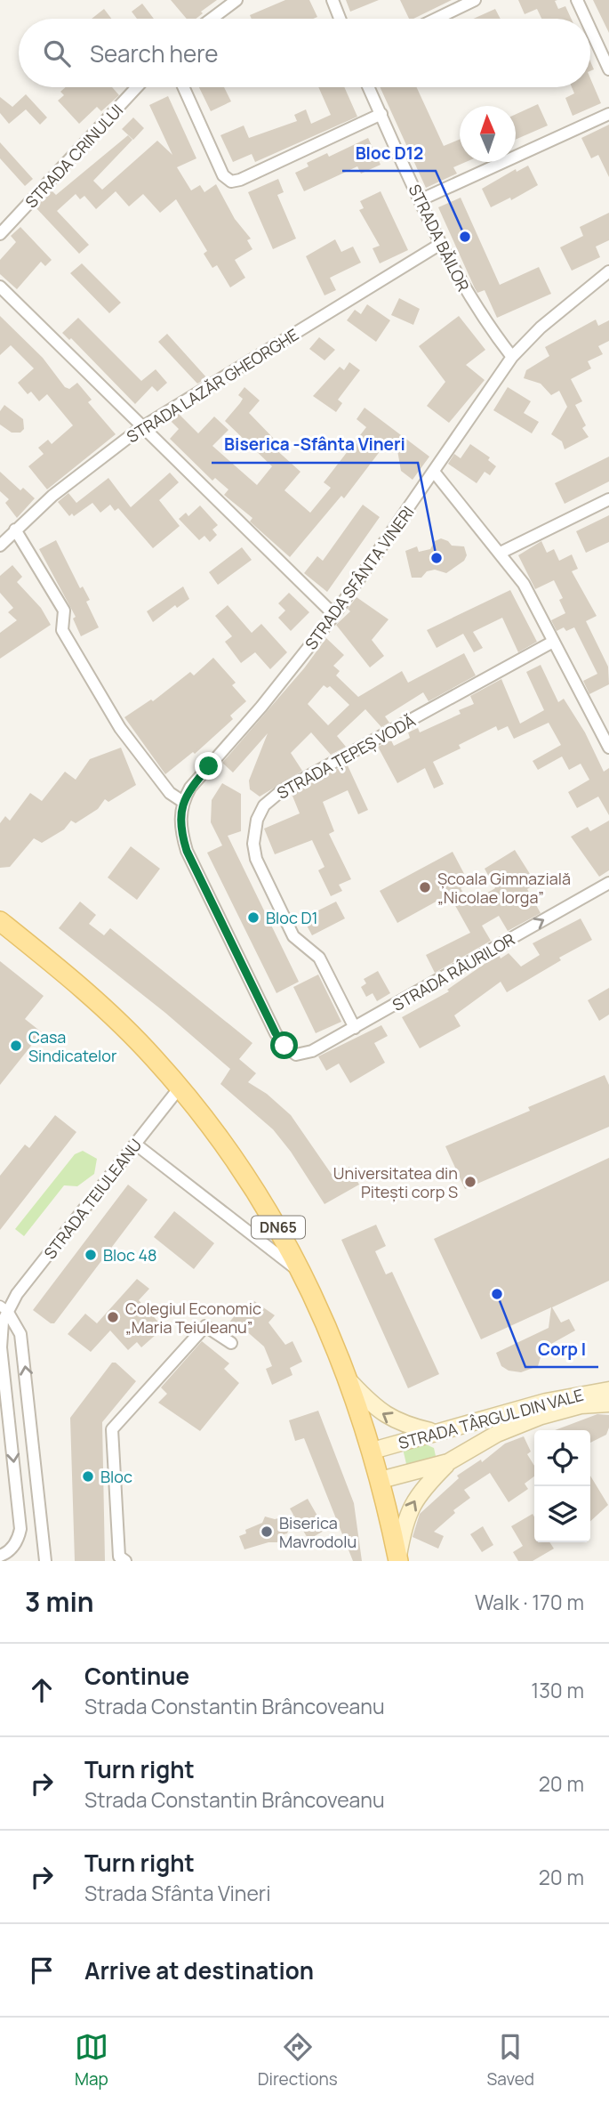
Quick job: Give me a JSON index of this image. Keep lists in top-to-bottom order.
{
  "streets": {
    "main road": ["DN65", "STRADA TÂRGUL DIN VALE"],
    "street": [
      "STRADA CRINULUI",
      "STRADA BĂILOR",
      "STRADA LAZĂR GHEORGHE",
      "STRADA SFÂNTA VINERI",
      "STRADA ȚEPEȘ VODĂ",
      "STRADA RÂURILOR",
      "STRADA TEIULEANU"
    ]
  },
  "crossings": [
    ["STRADA BĂILOR", "STRADA LAZĂR GHEORGHE"],
    ["STRADA BĂILOR", "STRADA SFÂNTA VINERI"],
    ["STRADA SFÂNTA VINERI", "STRADA RÂURILOR"],
    ["STRADA ȚEPEȘ VODĂ", "STRADA RÂURILOR"],
    ["STRADA TEIULEANU", "DN65"]
  ],
  "one_way": ["STRADA RÂURILOR"],
  "places": [
    "Bloc D12",
    "Biserica -Sfânta Vineri",
    "Școala Gimnazială „Nicolae Iorga”",
    "Bloc D1",
    "Casa Sindicatelor",
    "Universitatea din Pitești corp S",
    "Bloc 48",
    "Corp I",
    "Colegiul Economic „Maria Teiuleanu”",
    "Bloc",
    "Biserica Mavrodolu"
  ],
  "north": "top",
  "page": {
    "search": "Search here",
    "heading": ["3 min", "Walk · 170 m"],
    "list": [
      ["Continue", "Strada Constantin Brâncoveanu", "130 m"],
      ["Turn right", "Strada Constantin Brâncoveanu", "20 m"],
      ["Turn right", "Strada Sfânta Vineri", "20 m"],
      "Arrive at destination"
    ],
    "nav": ["Map", "Directions", "Saved"]
  }
}
